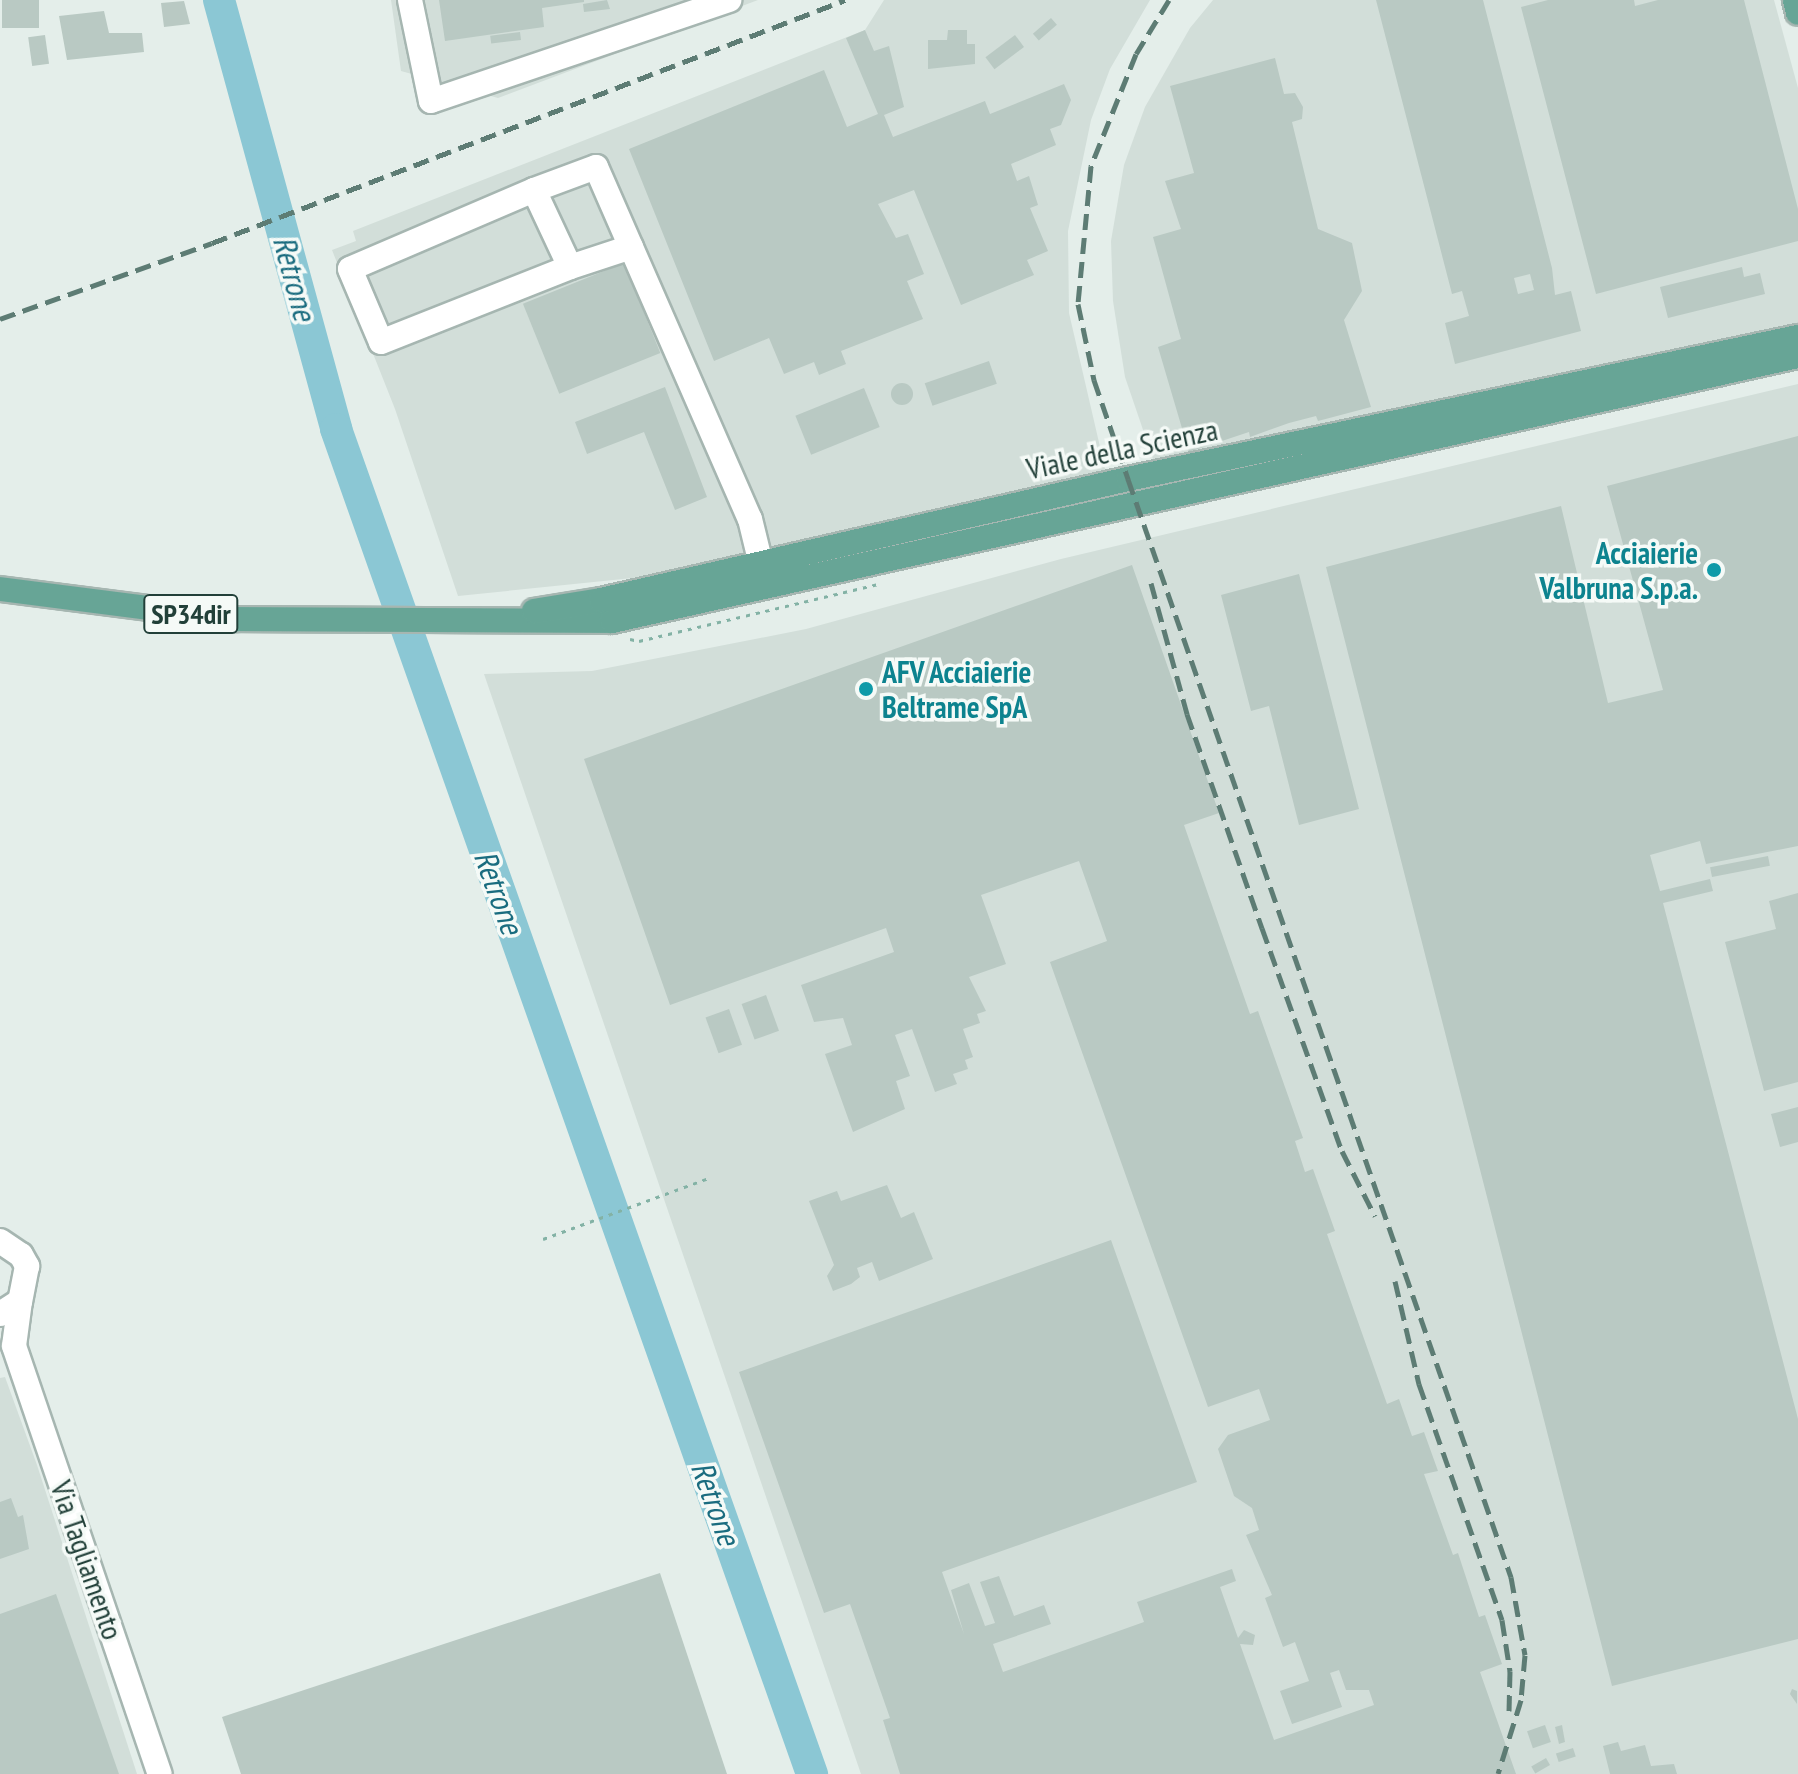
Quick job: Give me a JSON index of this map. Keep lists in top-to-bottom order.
{
  "streets": {
    "main road": ["Viale della Scienza", "SP34dir"],
    "street": ["Via Tagliamento"]
  },
  "water": ["Retrone"],
  "places": ["Acciaierie Valbruna S.p.a.", "AFV Acciaierie Beltrame SpA"]
}
